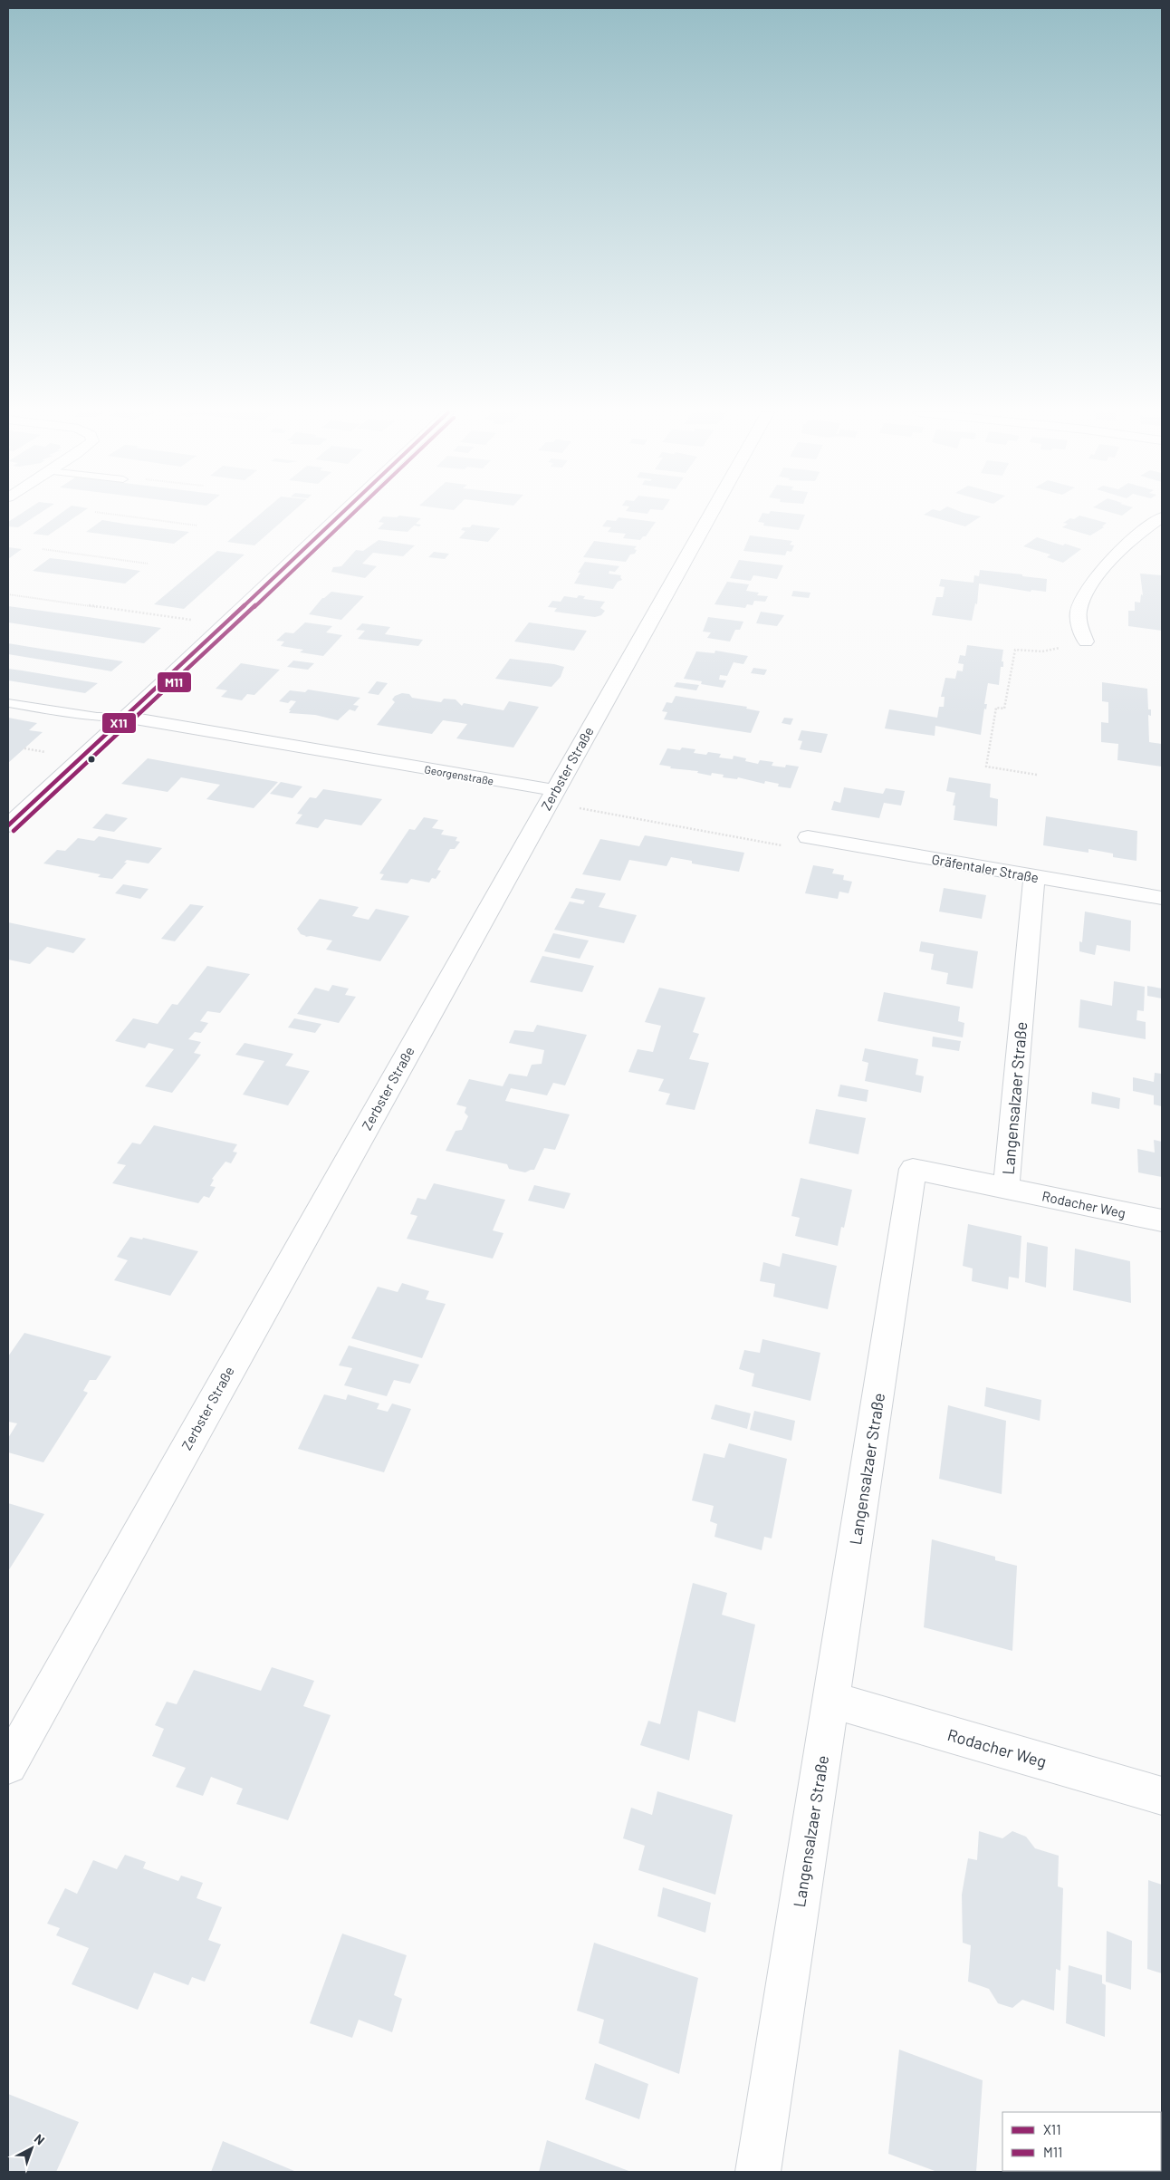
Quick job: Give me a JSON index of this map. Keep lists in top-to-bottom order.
{
  "streets": {
    "street": [
      "Zerbster Straße",
      "Georgenstraße",
      "Gräfentaler Straße",
      "Langensalzaer Straße",
      "Rodacher Weg"
    ]
  },
  "crossings": [
    ["Zerbster Straße", "Georgenstraße"],
    ["Gräfentaler Straße", "Langensalzaer Straße"],
    ["Langensalzaer Straße", "Rodacher Weg"]
  ],
  "lines": ["transit line X11", "transit line M11"],
  "legend": ["X11", "M11"],
  "north": "top right"
}
